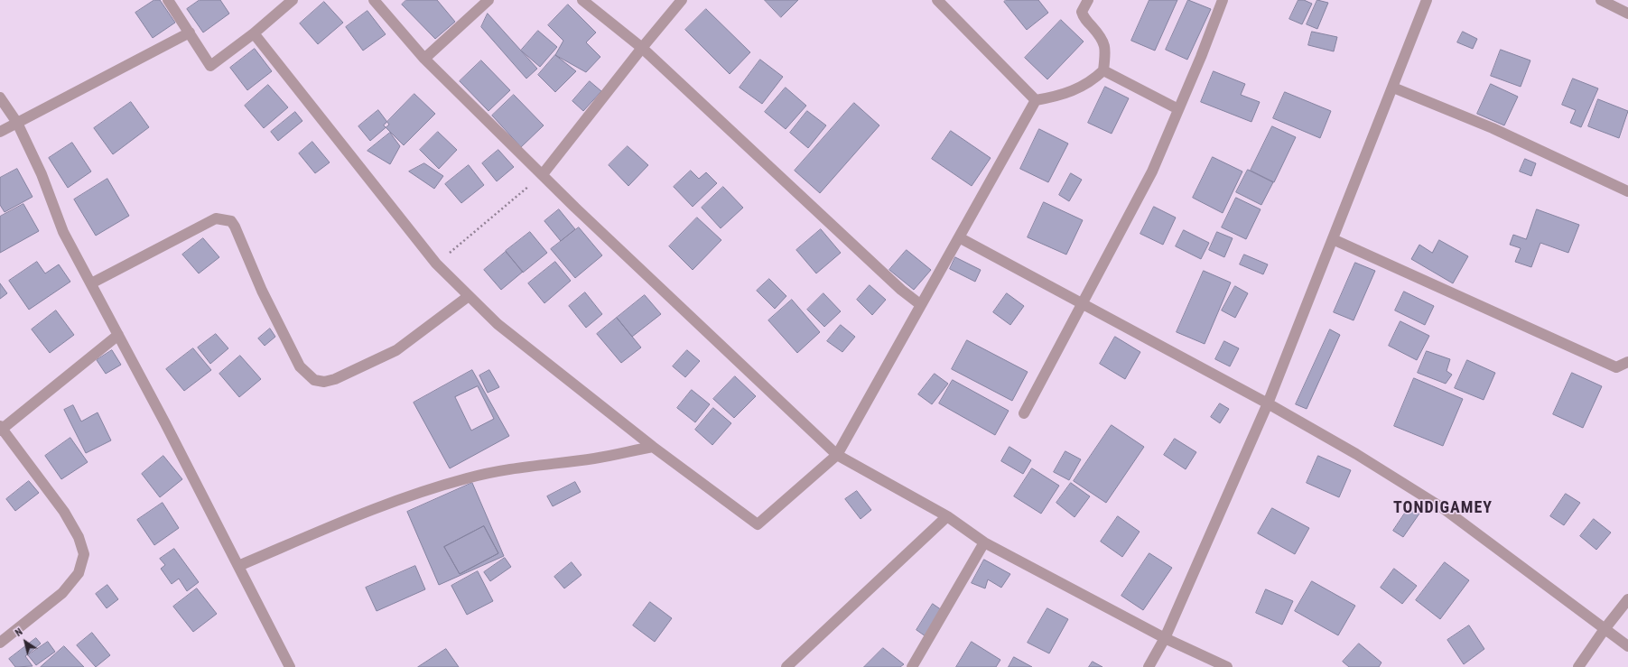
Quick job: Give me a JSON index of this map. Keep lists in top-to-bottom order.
{
  "districts": ["TONDIGAMEY"],
  "north": "top left"
}
